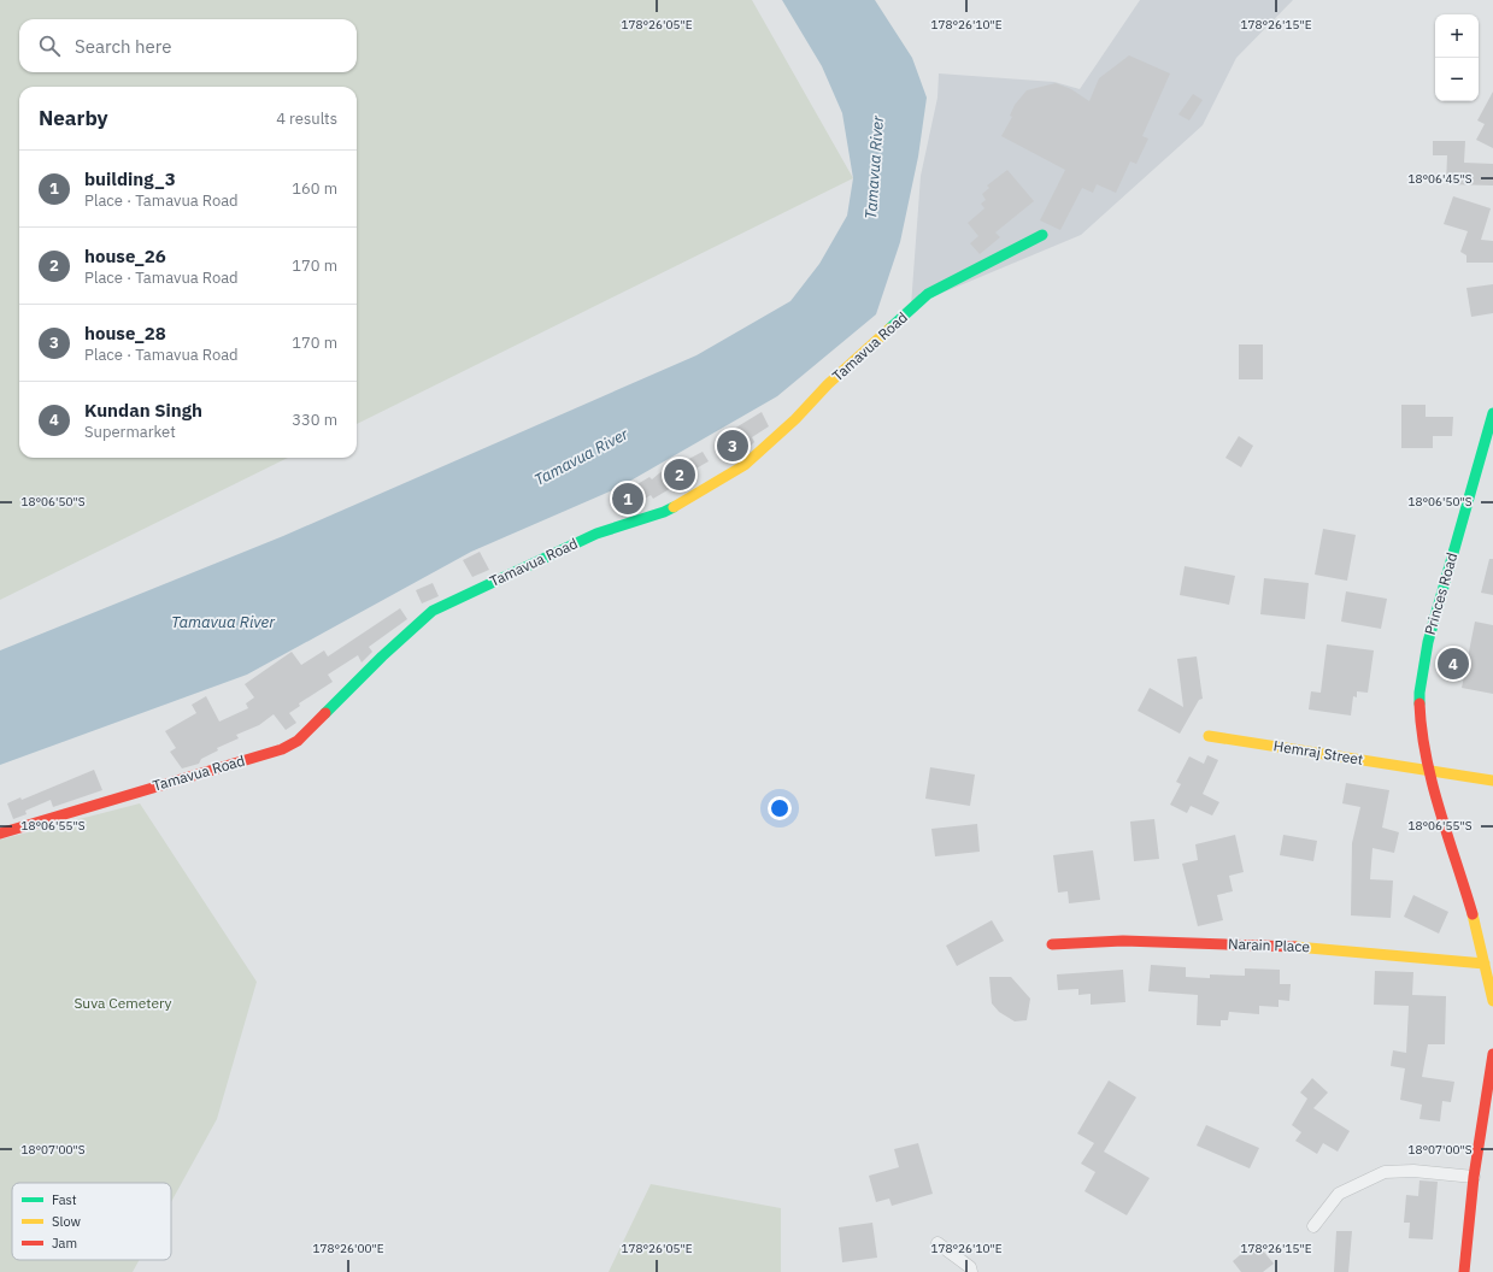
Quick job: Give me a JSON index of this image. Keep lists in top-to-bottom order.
{
  "streets": {
    "street": [
      "Tamavua Road",
      "Princes Road",
      "Hemraj Street",
      "Narain Place"
    ]
  },
  "crossings": [
    ["Princes Road", "Hemraj Street"],
    ["Princes Road", "Narain Place"]
  ],
  "water": ["Tamavua River"],
  "parks": ["Suva Cemetery"],
  "legend": ["Fast", "Slow", "Jam"],
  "page": {
    "map_buttons": ["+", "−"],
    "search": "Search here",
    "heading": ["Nearby", "4 results"],
    "list": [
      {
        "mark": "1",
        "name": "building_3",
        "note": "Place · Tamavua Road",
        "value": "160 m"
      },
      {
        "mark": "2",
        "name": "house_26",
        "note": "Place · Tamavua Road",
        "value": "170 m"
      },
      {
        "mark": "3",
        "name": "house_28",
        "note": "Place · Tamavua Road",
        "value": "170 m"
      },
      {
        "mark": "4",
        "name": "Kundan Singh",
        "note": "Supermarket",
        "value": "330 m"
      }
    ],
    "pins": [
      "3",
      "2",
      "1",
      "4"
    ]
  },
  "coordinates": [
    "178°26'05\"E",
    "178°26'10\"E",
    "178°26'15\"E",
    "18°06'45\"S",
    "18°06'50\"S",
    "18°06'55\"S",
    "18°07'00\"S",
    "178°26'00\"E"
  ]
}
